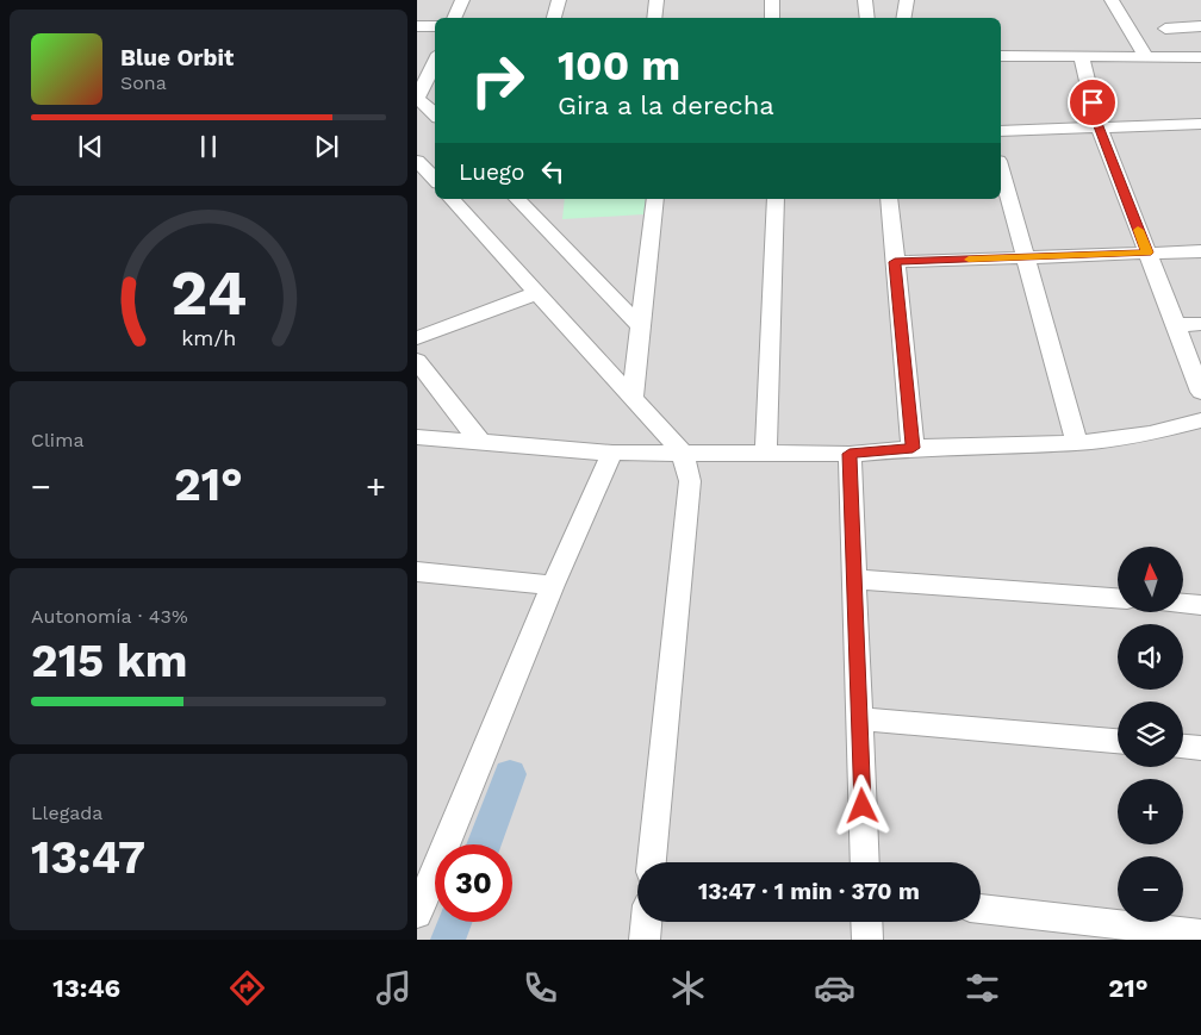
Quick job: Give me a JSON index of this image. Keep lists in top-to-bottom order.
{
  "north": "top",
  "page": {
    "turn": ["100 m", "Gira a la derecha"],
    "song": ["Blue Orbit", "Sona"],
    "then": "Luego",
    "tile": [
      "Clima",
      ["Autonomía · 43%", "215 km"],
      ["Llegada", "13:47"]
    ],
    "heat": ["−", "21°", "+"],
    "map_buttons": ["+", "−"],
    "limit": "30",
    "trip": "13:47 · 1 min · 370 m",
    "tabs": ["13:46", "21°"],
    "gauge": ["24", "km/h"]
  }
}
